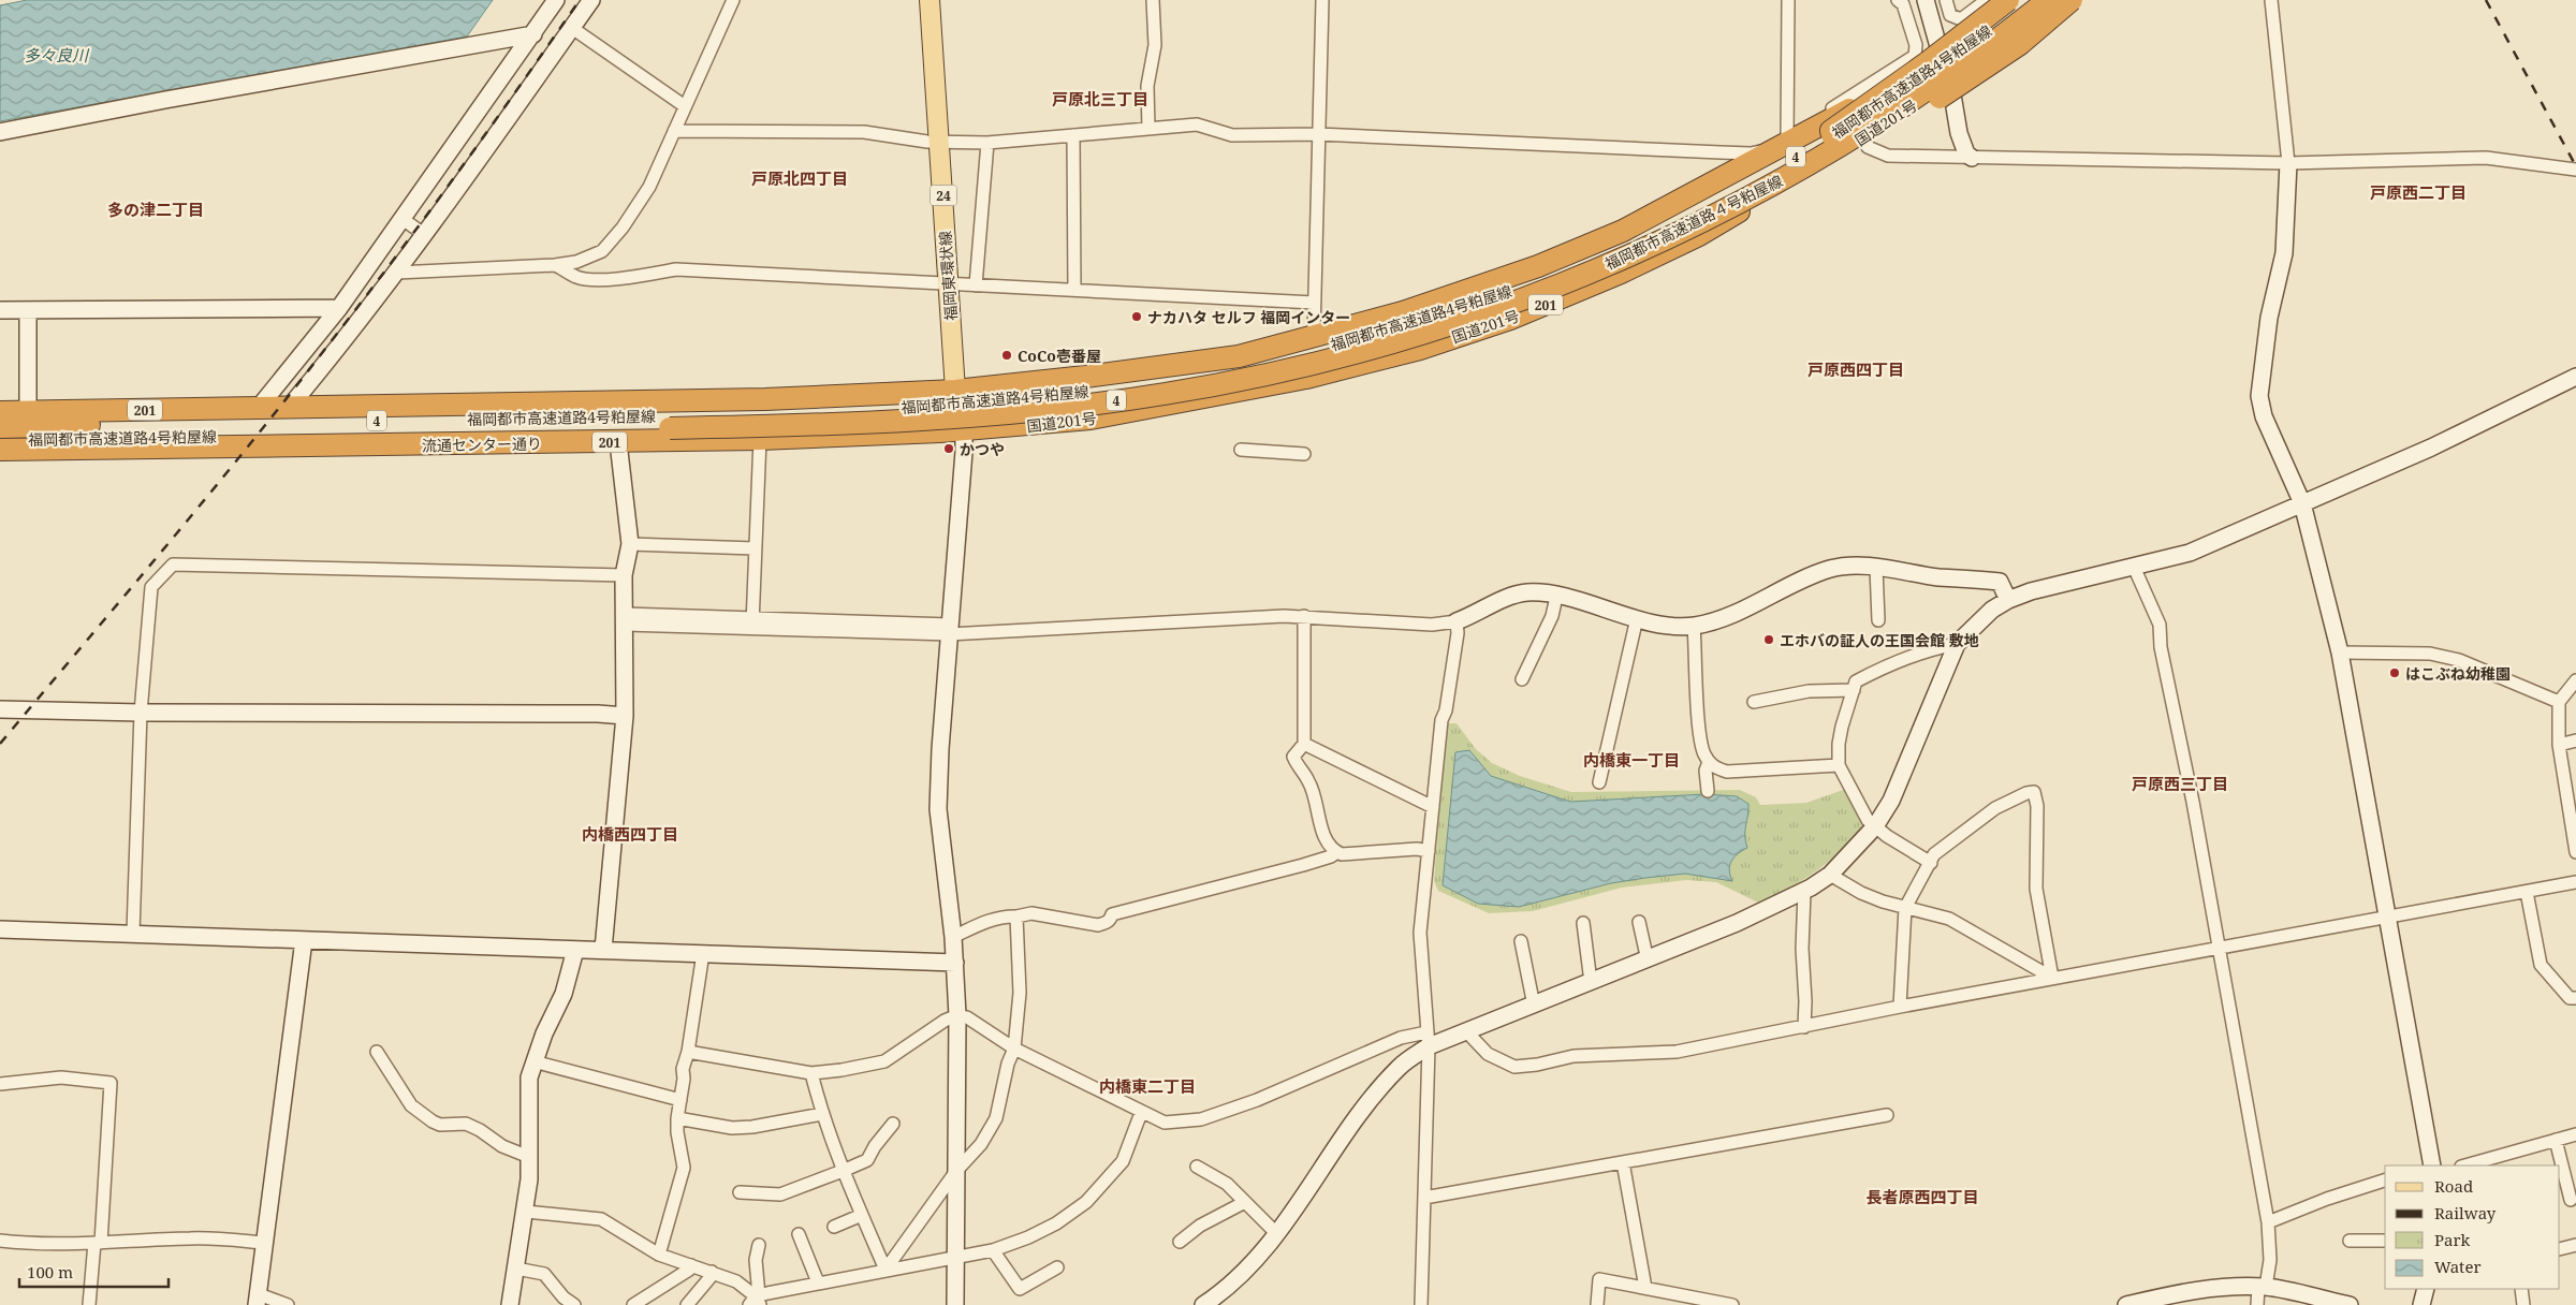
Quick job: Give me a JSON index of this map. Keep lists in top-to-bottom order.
{
  "streets": {
    "highway": [
      "福岡都市高速道路4号粕屋線",
      "国道201号",
      "4",
      "福岡都市高速道路４号粕屋線",
      "201",
      "流通センター通り"
    ],
    "main road": ["24", "福岡東環状線"]
  },
  "crossings": [
    ["福岡都市高速道路4号粕屋線", "福岡都市高速道路４号粕屋線"],
    ["国道201号", "福岡東環状線"],
    ["国道201号", "201"],
    ["国道201号", "流通センター通り"],
    ["福岡東環状線", "201"]
  ],
  "districts": [
    "戸原北三丁目",
    "戸原北四丁目",
    "戸原西二丁目",
    "多の津二丁目",
    "戸原西四丁目",
    "内橋東一丁目",
    "戸原西三丁目",
    "内橋西四丁目",
    "内橋東二丁目",
    "長者原西四丁目"
  ],
  "water": ["多々良川"],
  "places": [
    "ナカハタ セルフ 福岡インター",
    "CoCo壱番屋",
    "かつや",
    "エホバの証人の王国会館 敷地",
    "はこぶね幼稚園"
  ],
  "legend": [
    "Road",
    "Railway",
    "Park",
    "Water"
  ],
  "scale_bar": "100 m"
}
